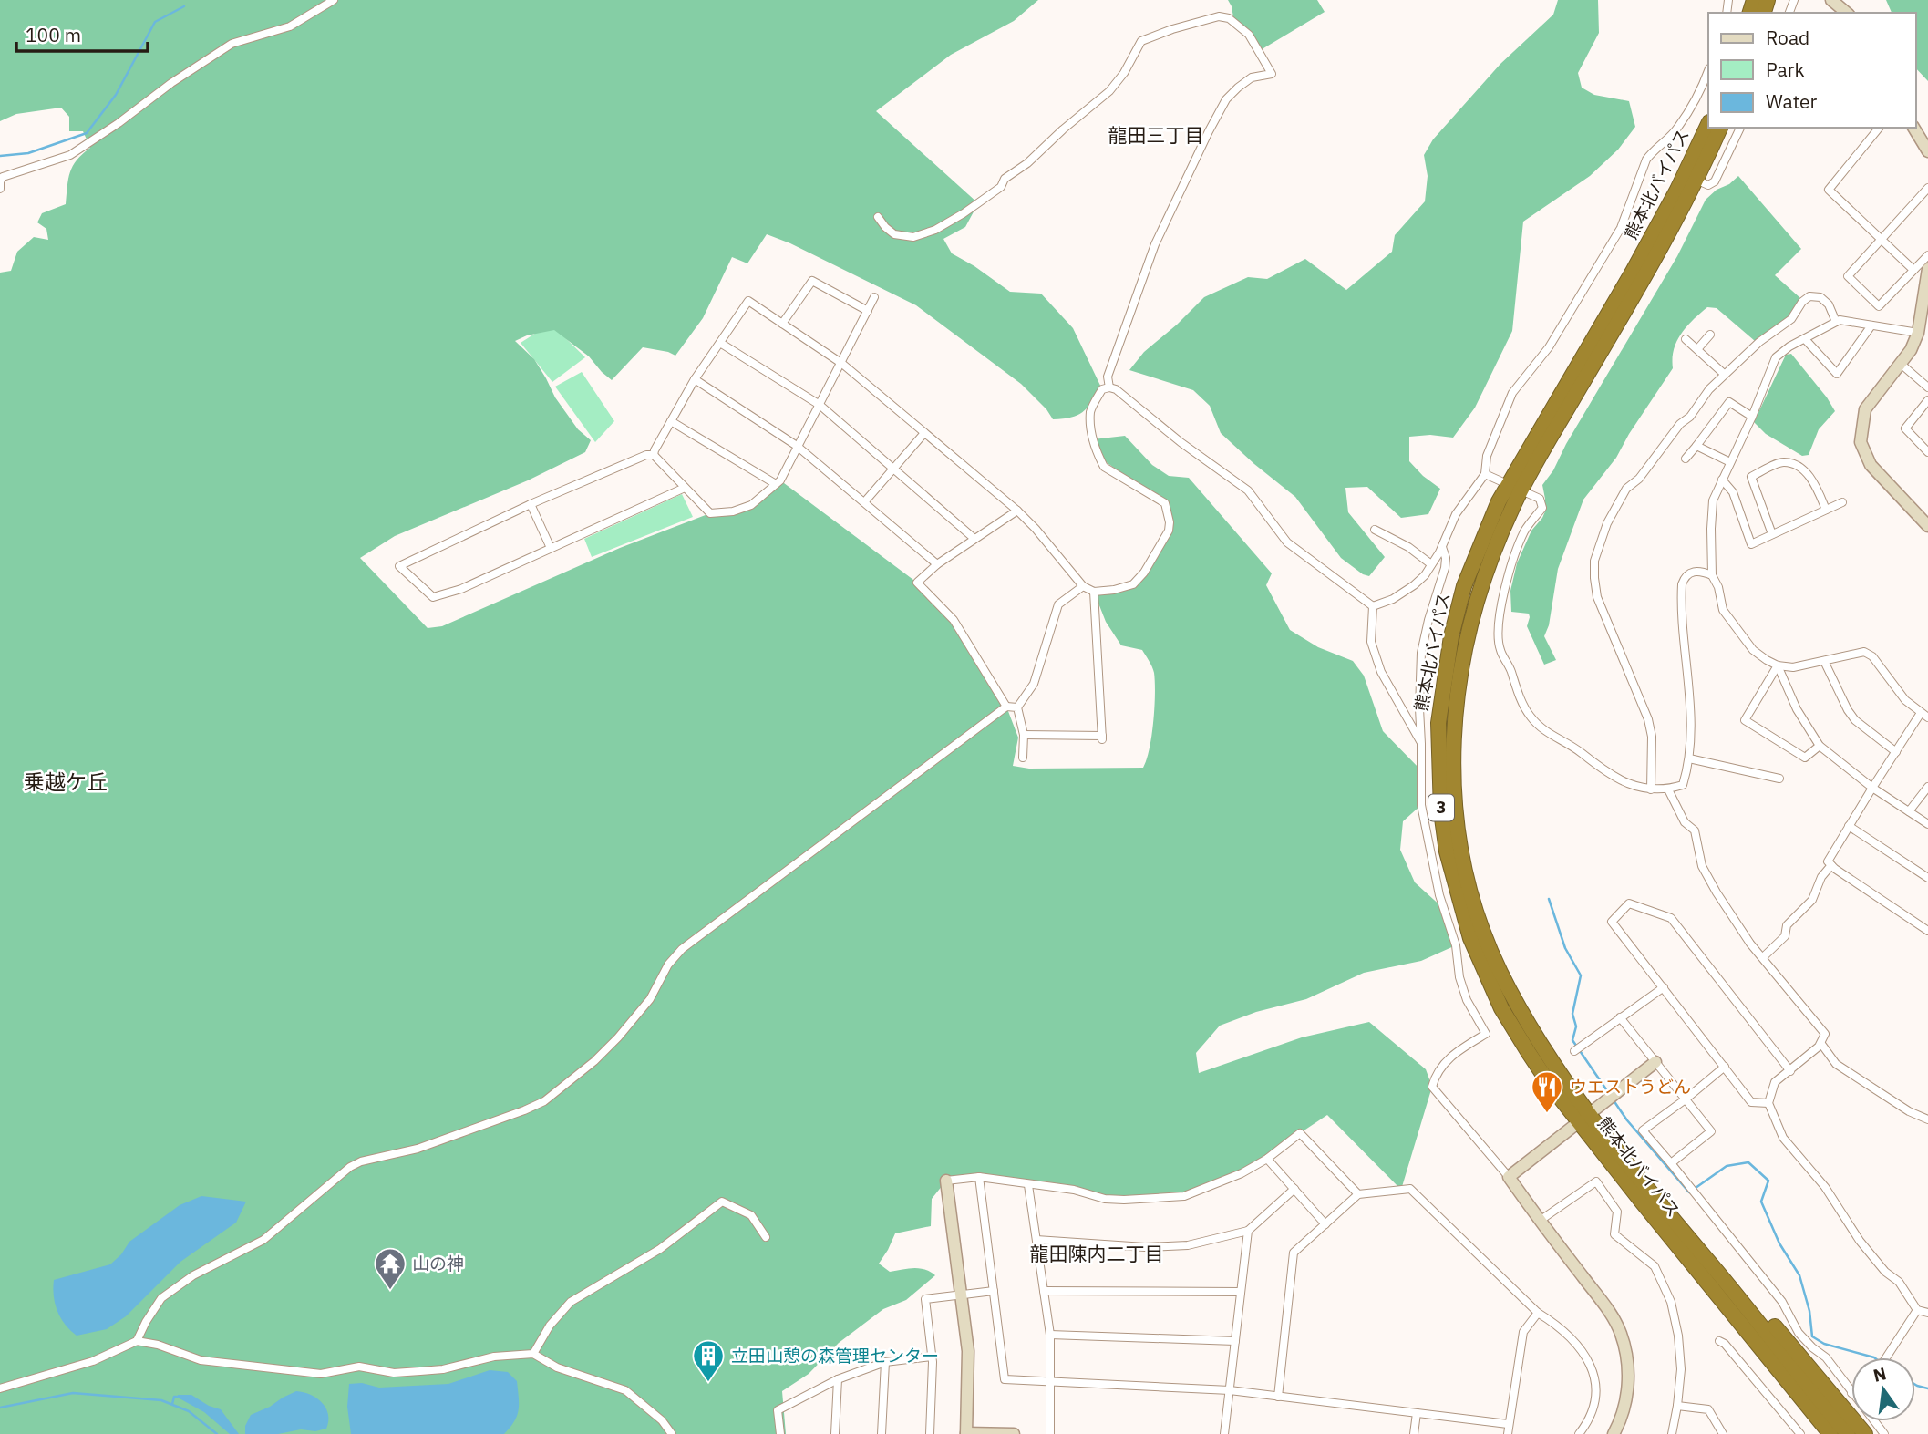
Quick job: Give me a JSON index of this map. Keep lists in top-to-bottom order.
{
  "streets": {
    "highway": ["熊本北バイパス", "3"]
  },
  "districts": ["龍田三丁目", "乗越ケ丘", "龍田陳内二丁目"],
  "places": {
    "restaurant": ["ウエストうどん"],
    "temple": ["山の神"],
    "building": ["立田山憩の森管理センター"]
  },
  "legend": ["Road", "Park", "Water"],
  "scale_bar": "100 m",
  "north": "top"
}
